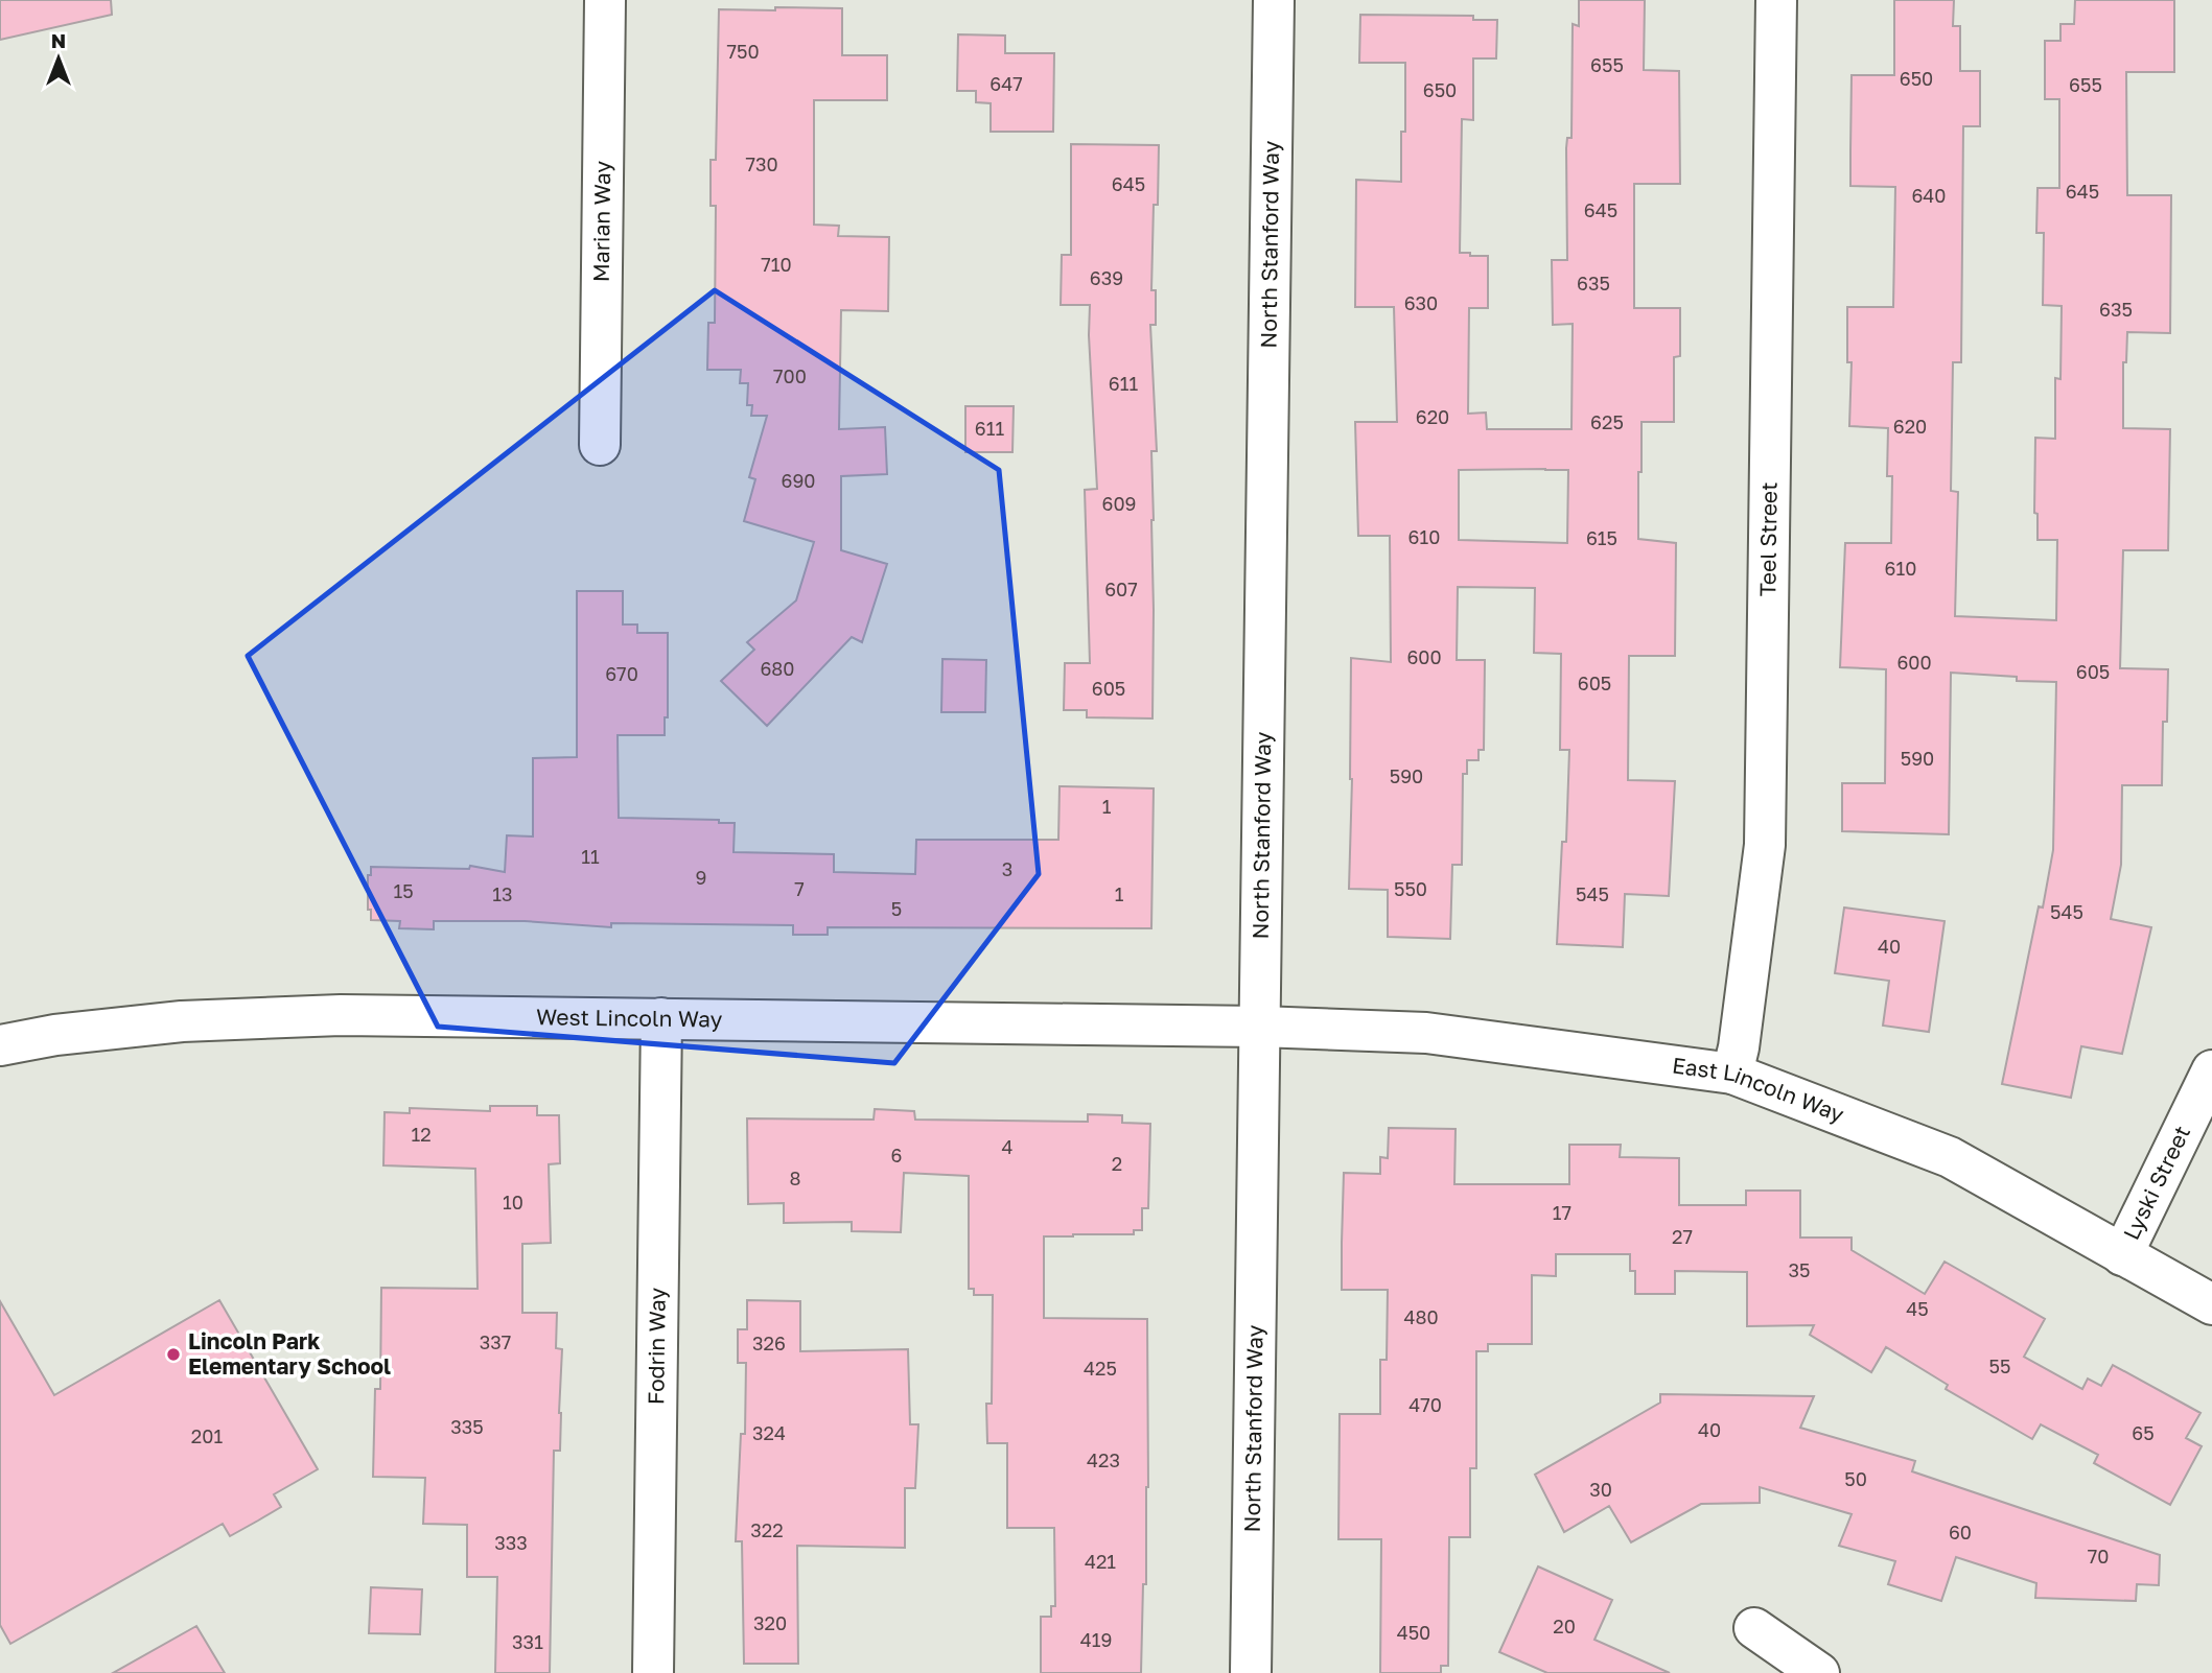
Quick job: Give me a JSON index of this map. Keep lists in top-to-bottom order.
{
  "streets": {
    "street": [
      "Marian Way",
      "North Stanford Way",
      "Teel Street",
      "West Lincoln Way",
      "East Lincoln Way",
      "Lyski Street",
      "Fodrin Way"
    ]
  },
  "crossings": [
    ["North Stanford Way", "West Lincoln Way"],
    ["North Stanford Way", "East Lincoln Way"],
    ["Teel Street", "East Lincoln Way"],
    ["West Lincoln Way", "East Lincoln Way"],
    ["West Lincoln Way", "Fodrin Way"],
    ["East Lincoln Way", "Lyski Street"]
  ],
  "places": ["Lincoln Park Elementary School"],
  "house_numbers": [
    "750",
    "655",
    "650",
    "647",
    "655",
    "650",
    "730",
    "645",
    "645",
    "640",
    "645",
    "710",
    "639",
    "635",
    "630",
    "635",
    "700",
    "611",
    "620",
    "625",
    "620",
    "611",
    "690",
    "609",
    "610",
    "615",
    "610",
    "607",
    "600",
    "600",
    "680",
    "605",
    "670",
    "605",
    "605",
    "590",
    "590",
    "1",
    "11",
    "3",
    "9",
    "7",
    "550",
    "15",
    "13",
    "1",
    "545",
    "5",
    "545",
    "40",
    "12",
    "4",
    "6",
    "2",
    "8",
    "10",
    "17",
    "27",
    "35",
    "45",
    "480",
    "337",
    "326",
    "55",
    "425",
    "470",
    "335",
    "40",
    "324",
    "65",
    "201",
    "423",
    "50",
    "30",
    "322",
    "60",
    "333",
    "70",
    "421",
    "320",
    "20",
    "450",
    "419",
    "331"
  ],
  "north": "top"
}
